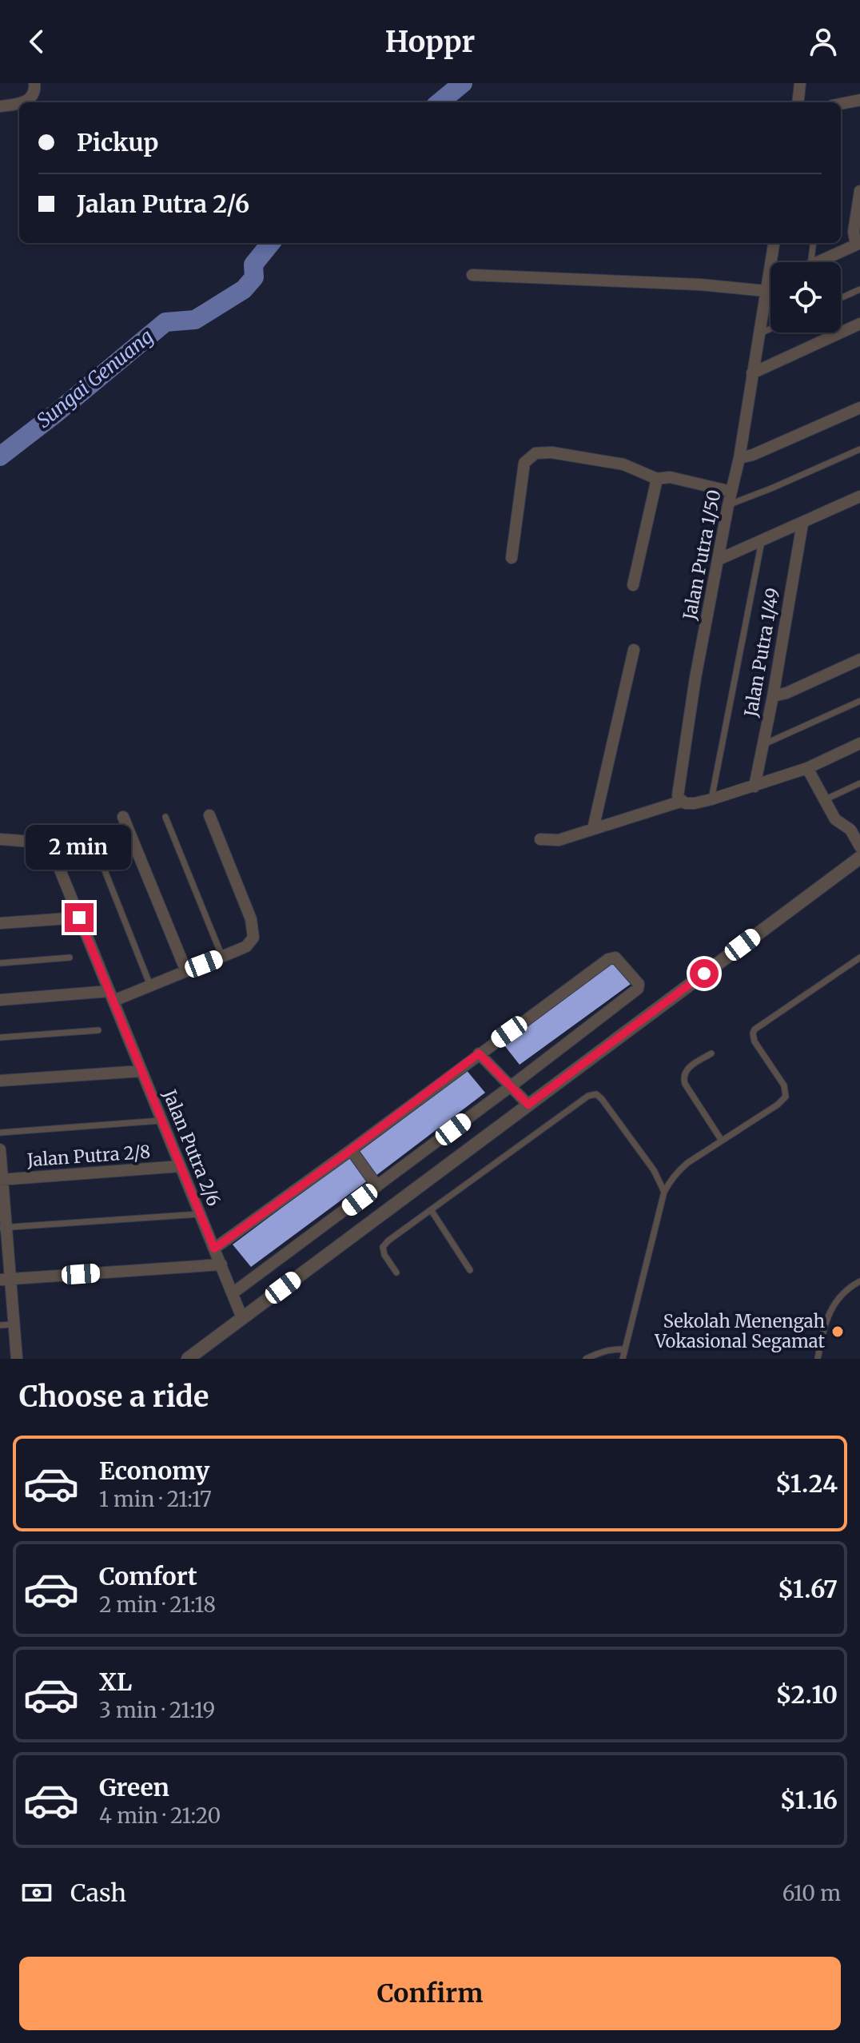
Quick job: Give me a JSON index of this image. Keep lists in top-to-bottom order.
{
  "streets": {
    "street": [
      "Jalan Putra 1/50",
      "Jalan Putra 1/49",
      "Jalan Putra 2/6",
      "Jalan Putra 2/8"
    ]
  },
  "crossings": [
    ["Jalan Putra 2/6", "Jalan Putra 2/8"]
  ],
  "water": ["Sungai Genuang"],
  "places": ["Sekolah Menengah Vokasional Segamat"],
  "page": {
    "header": "Hoppr",
    "banner": ["Pickup", "Jalan Putra 2/6"],
    "bubble": "2 min",
    "heading": "Choose a ride",
    "list": [
      {
        "name": "Economy",
        "note": "1 min · 21:17",
        "value": "$1.24"
      },
      {
        "name": "Comfort",
        "note": "2 min · 21:18",
        "value": "$1.67"
      },
      {
        "name": "XL",
        "note": "3 min · 21:19",
        "value": "$2.10"
      },
      {
        "name": "Green",
        "note": "4 min · 21:20",
        "value": "$1.16"
      }
    ],
    "pay": ["Cash", "610 m"],
    "buttons": "Confirm"
  }
}
